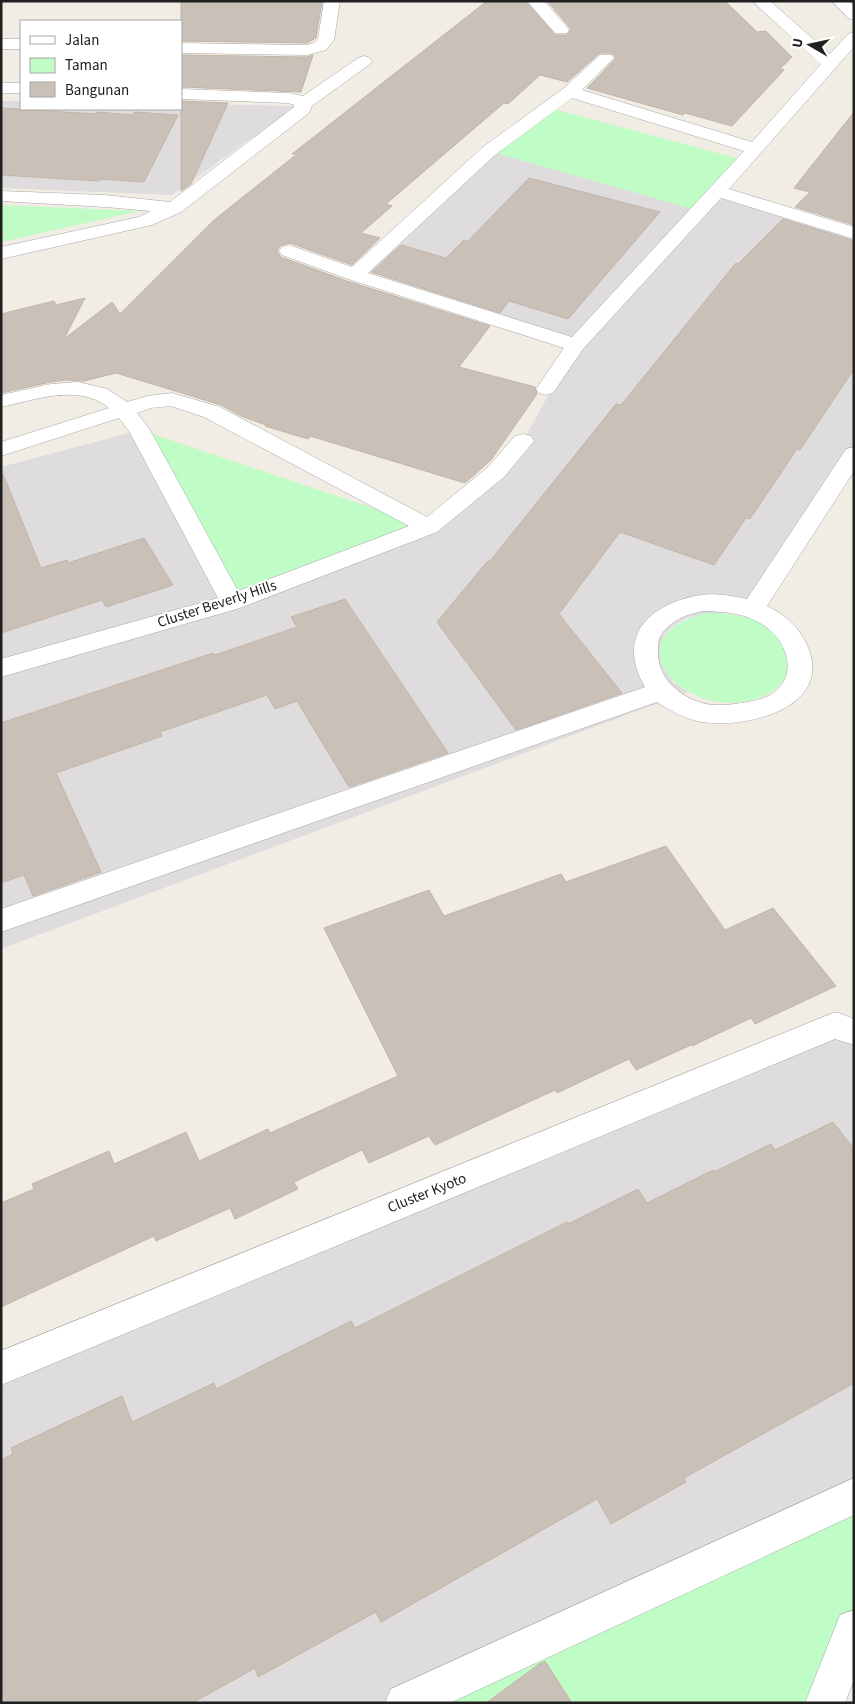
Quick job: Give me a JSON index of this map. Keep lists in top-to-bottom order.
{
  "streets": {
    "street": ["Cluster Beverly Hills", "Cluster Kyoto"]
  },
  "legend": ["Jalan", "Taman", "Bangunan"],
  "north": "left"
}
